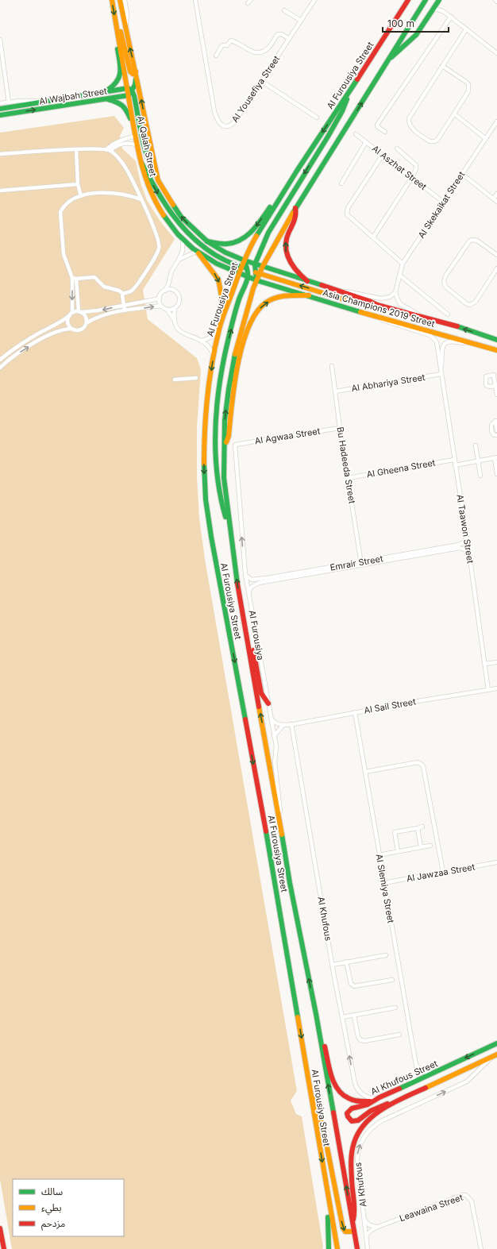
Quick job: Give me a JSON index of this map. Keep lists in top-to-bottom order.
{
  "streets": {
    "main road": [
      "Al Furousiya Street",
      "Al Wajbah Street",
      "Al Qalah Street",
      "Asia Champions 2019 Street",
      "Al Khufous Street"
    ],
    "street": [
      "Al Yousefiya Street",
      "Al Aszhat Street",
      "Al Skekaikat Street",
      "Al Abhariya Street",
      "Al Agwaa Street",
      "Bu Hadeeda Street",
      "Al Gheena Street",
      "Al Taawon Street",
      "Emrair Street",
      "Al Furousiya",
      "Al Sail Street",
      "Al Jawzaa Street",
      "Al Slemiya Street",
      "Al Khufous",
      "Leawaina Street"
    ]
  },
  "crossings": [
    ["Al Furousiya Street", "Al Qalah Street"],
    ["Al Furousiya Street", "Asia Champions 2019 Street"],
    ["Al Furousiya Street", "Al Furousiya"],
    ["Al Furousiya Street", "Al Khufous Street"],
    ["Al Wajbah Street", "Al Qalah Street"],
    ["Al Qalah Street", "Asia Champions 2019 Street"],
    ["Al Aszhat Street", "Al Skekaikat Street"],
    ["Asia Champions 2019 Street", "Al Taawon Street"],
    ["Al Abhariya Street", "Bu Hadeeda Street"],
    ["Al Abhariya Street", "Al Taawon Street"],
    ["Al Agwaa Street", "Bu Hadeeda Street"],
    ["Al Agwaa Street", "Al Furousiya"],
    ["Bu Hadeeda Street", "Al Gheena Street"],
    ["Bu Hadeeda Street", "Emrair Street"],
    ["Al Gheena Street", "Al Taawon Street"],
    ["Al Taawon Street", "Emrair Street"],
    ["Al Taawon Street", "Al Sail Street"],
    ["Emrair Street", "Al Furousiya"],
    ["Al Sail Street", "Al Slemiya Street"],
    ["Al Sail Street", "Al Khufous"],
    ["Al Jawzaa Street", "Al Slemiya Street"],
    ["Al Slemiya Street", "Al Khufous Street"],
    ["Al Khufous", "Al Khufous Street"],
    ["Al Khufous", "Leawaina Street"]
  ],
  "legend": ["سالك", "بطيء", "مزدحم"],
  "scale_bar": "100 m"
}
